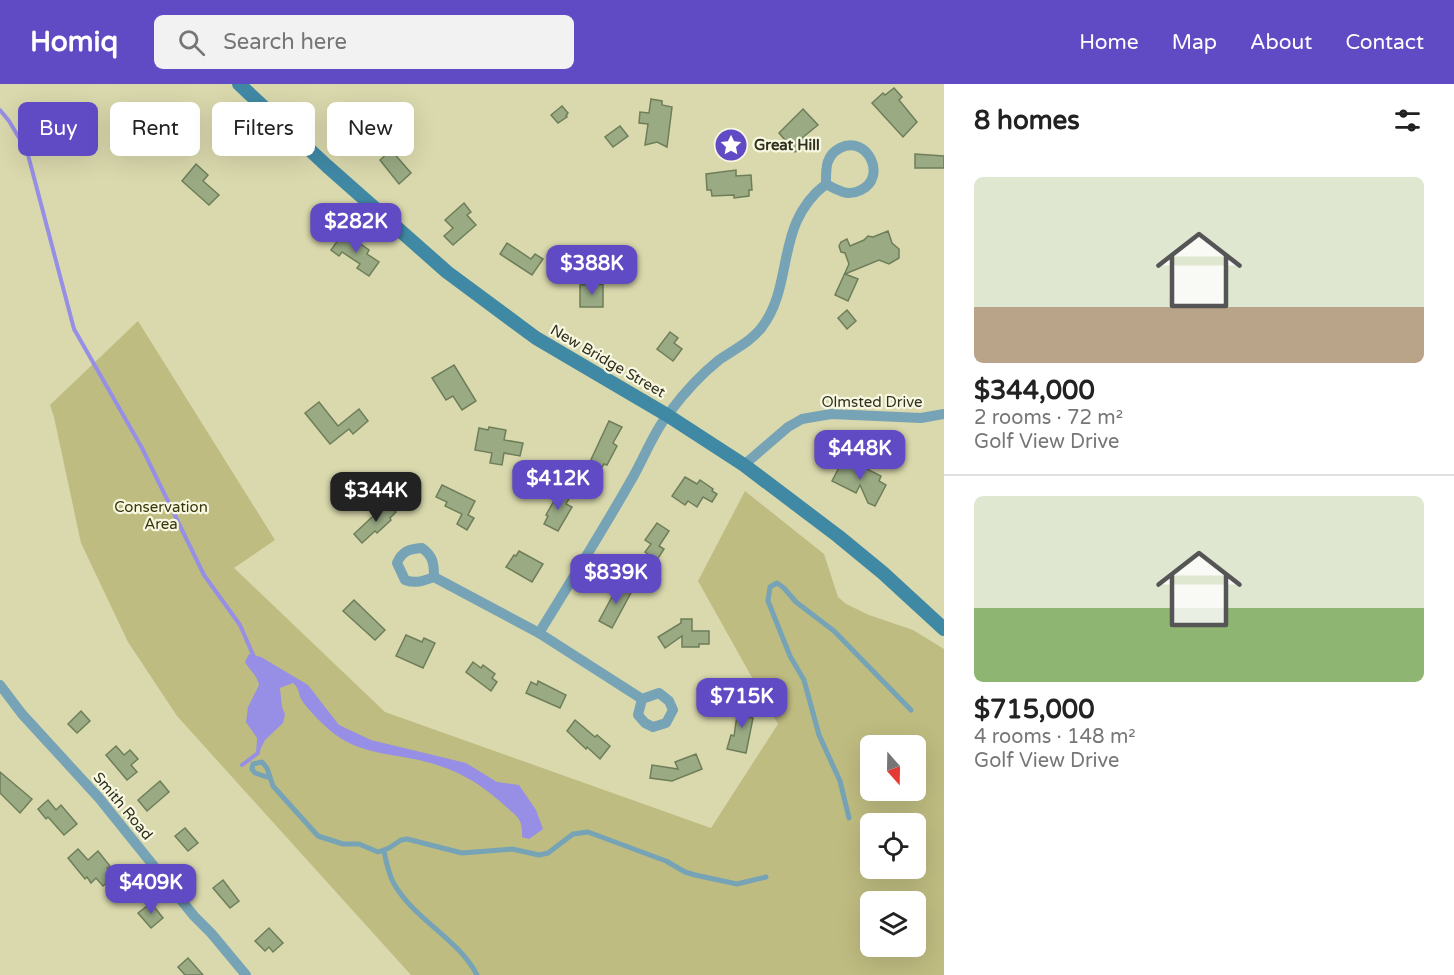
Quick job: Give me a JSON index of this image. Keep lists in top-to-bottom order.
{
  "streets": {
    "street": ["New Bridge Street", "Olmsted Drive", "Smith Road"]
  },
  "crossings": [
    ["New Bridge Street", "Olmsted Drive"]
  ],
  "parks": ["Conservation Area"],
  "places": {
    "place": ["Great Hill"]
  },
  "north": "bottom",
  "page": {
    "header": "Homiq",
    "search": "Search here",
    "nav": [
      "Home",
      "Map",
      "About",
      "Contact"
    ],
    "heading": "8 homes",
    "chip": [
      "Buy",
      "Rent",
      "Filters",
      "New"
    ],
    "list": [
      {
        "name": "$344,000",
        "note": "2 rooms · 72 m² · Golf View Drive"
      },
      {
        "name": "$715,000",
        "note": "4 rooms · 148 m² · Golf View Drive"
      }
    ],
    "price": [
      "$282K",
      "$388K",
      "$448K",
      "$412K",
      "$344K",
      "$839K",
      "$715K",
      "$409K"
    ]
  }
}
